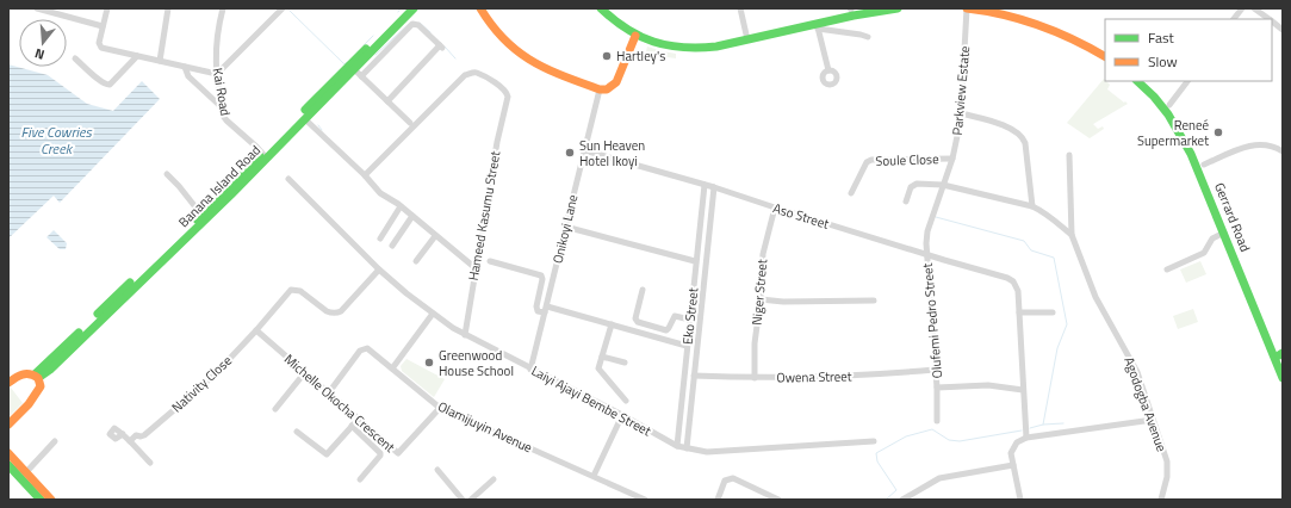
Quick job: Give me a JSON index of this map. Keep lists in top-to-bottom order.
{
  "streets": {
    "main road": ["Banana Island Road", "Gerrard Road"],
    "street": [
      "Parkview Estate",
      "Kai Road",
      "Soule Close",
      "Hameed Kasumu Street",
      "Aso Street",
      "Onikoyi Lane",
      "Niger Street",
      "Eko Street",
      "Olufemi Pedro Street",
      "Owena Street",
      "Nativity Close",
      "Laiyi Ajayi Bembe Street",
      "Michelle Okocha Crescent",
      "Agodogba Avenue",
      "Olamijuyin Avenue"
    ]
  },
  "crossings": [
    ["Parkview Estate", "Soule Close"],
    ["Parkview Estate", "Aso Street"],
    ["Parkview Estate", "Olufemi Pedro Street"],
    ["Kai Road", "Banana Island Road"],
    ["Hameed Kasumu Street", "Laiyi Ajayi Bembe Street"],
    ["Aso Street", "Onikoyi Lane"],
    ["Aso Street", "Niger Street"],
    ["Aso Street", "Eko Street"],
    ["Aso Street", "Olufemi Pedro Street"],
    ["Onikoyi Lane", "Laiyi Ajayi Bembe Street"],
    ["Niger Street", "Owena Street"],
    ["Eko Street", "Owena Street"],
    ["Eko Street", "Laiyi Ajayi Bembe Street"],
    ["Olufemi Pedro Street", "Owena Street"],
    ["Nativity Close", "Laiyi Ajayi Bembe Street"],
    ["Nativity Close", "Michelle Okocha Crescent"],
    ["Michelle Okocha Crescent", "Olamijuyin Avenue"]
  ],
  "water": ["Five Cowries Creek"],
  "places": [
    "Hartley's",
    "Reneé Supermarket",
    "Sun Heaven Hotel Ikoyi",
    "Greenwood House School"
  ],
  "legend": ["Fast", "Slow"],
  "north": "bottom"
}
